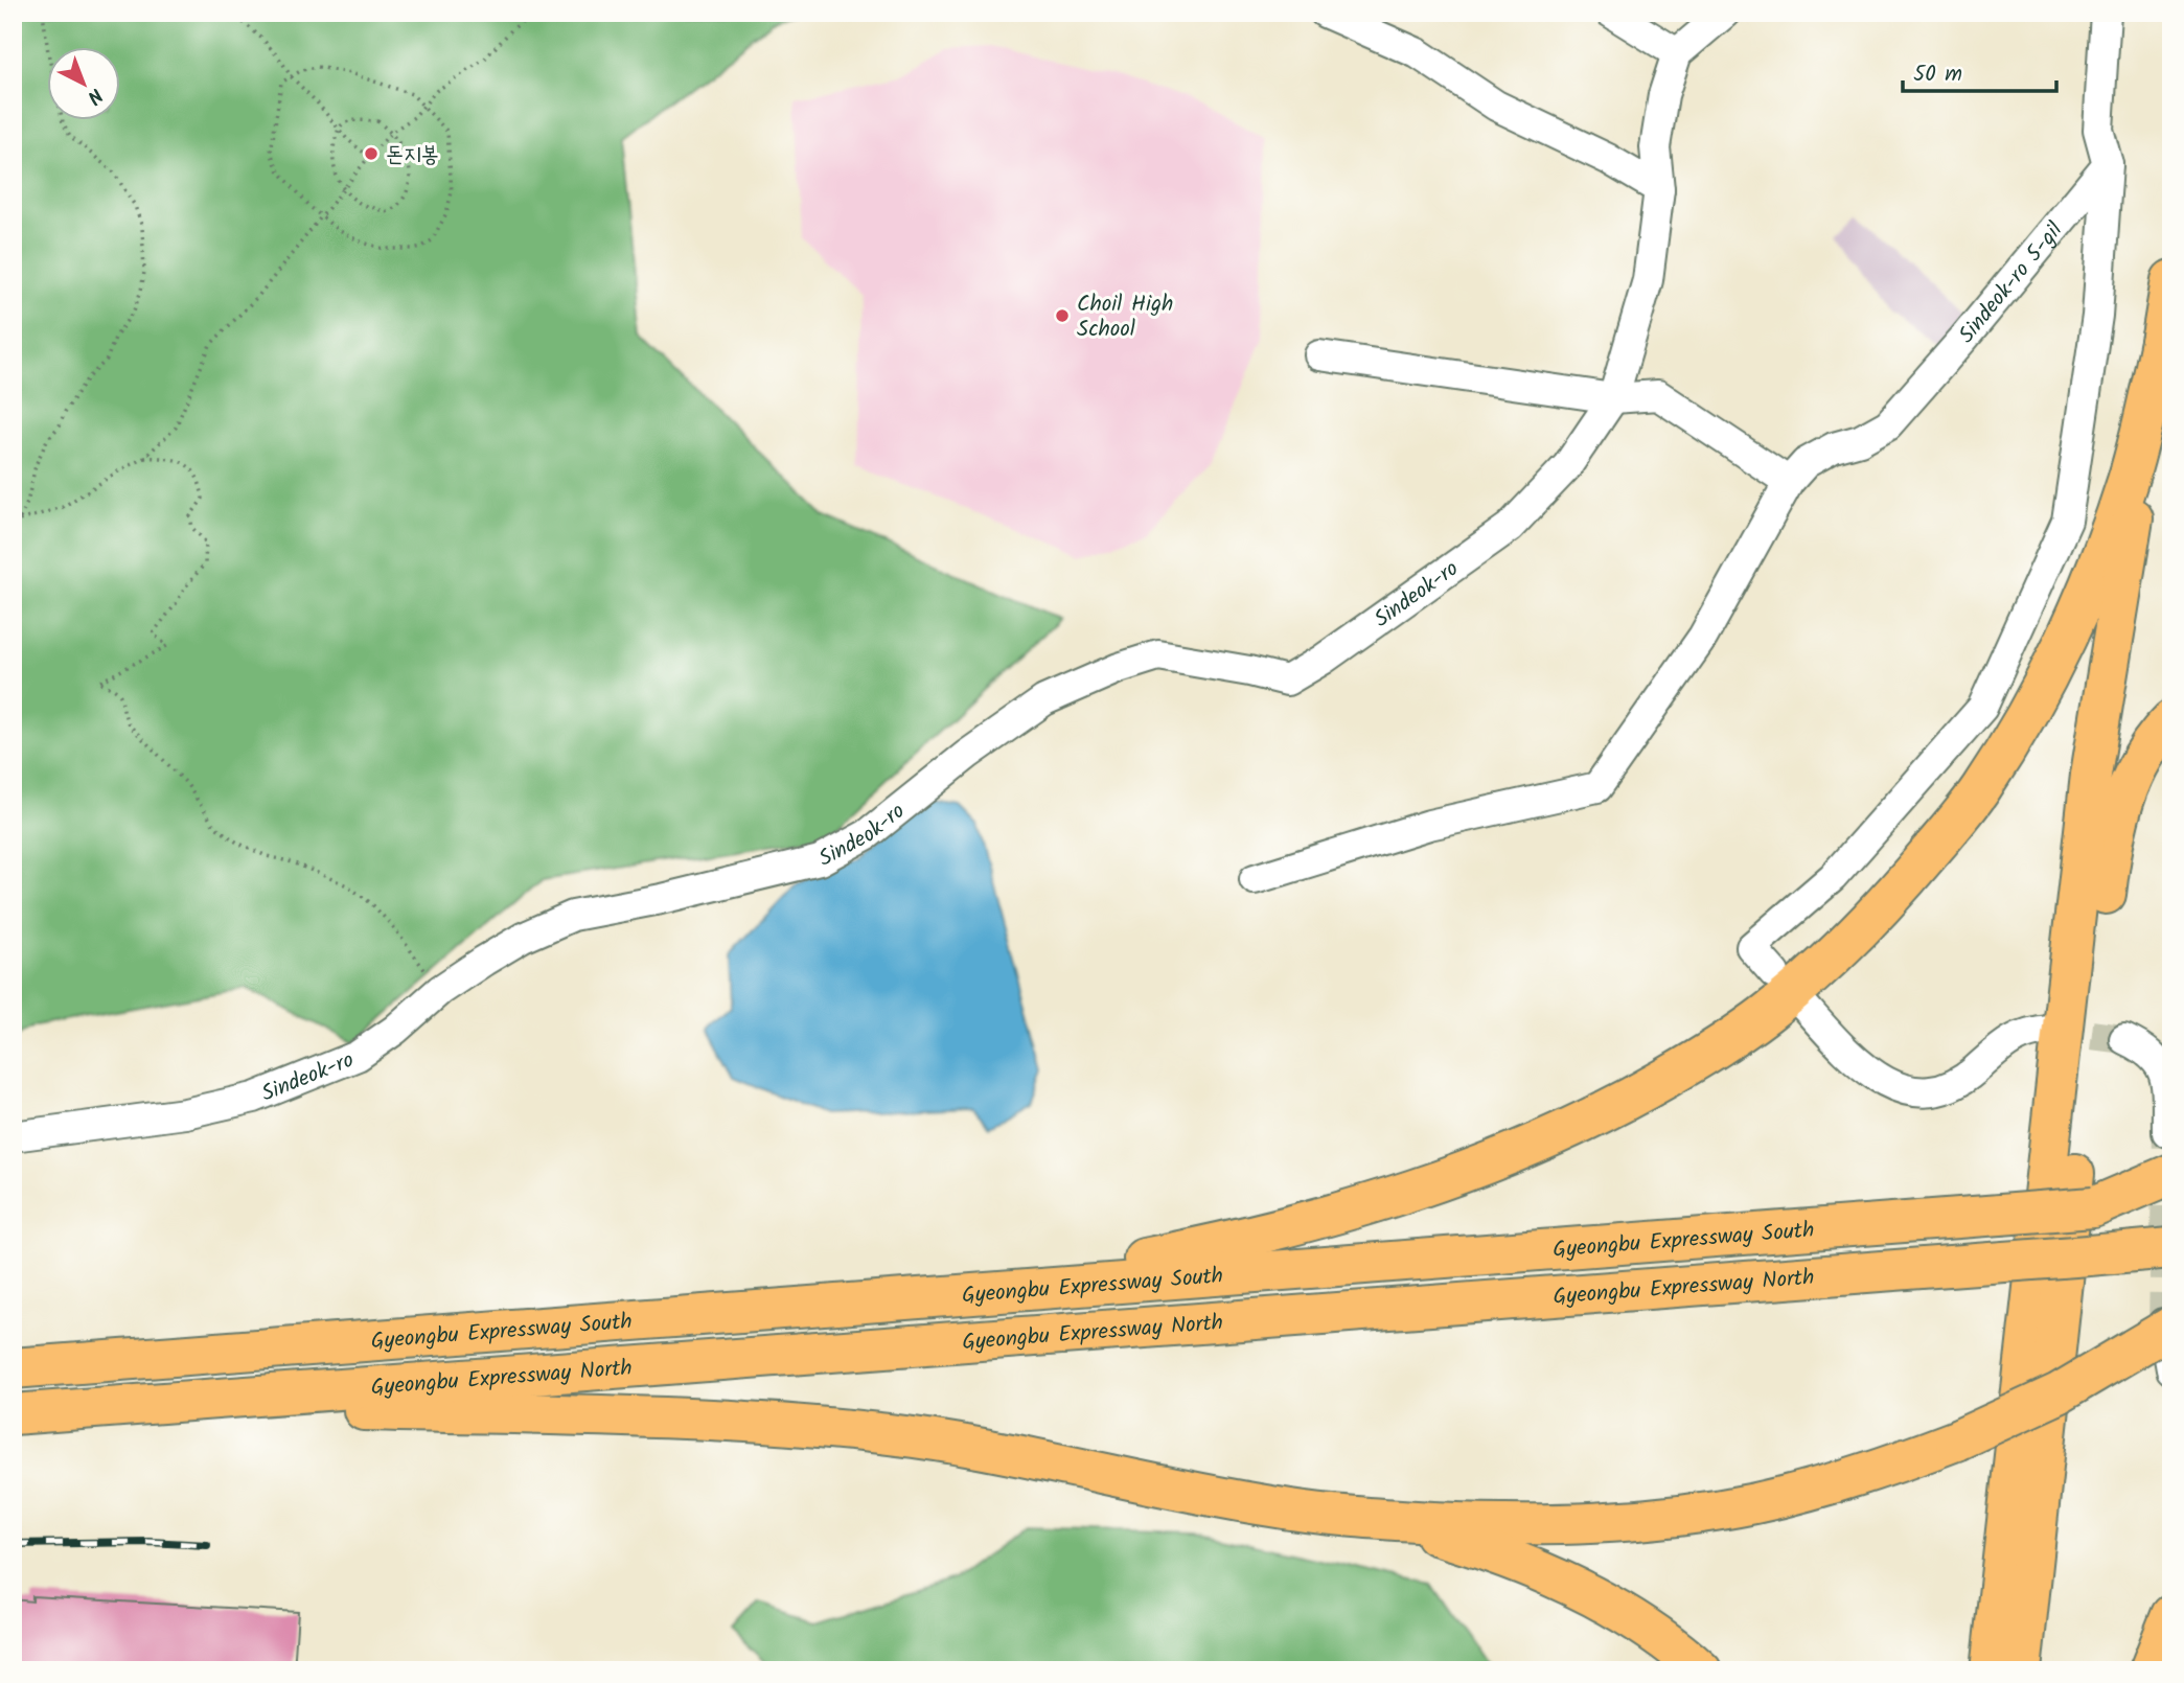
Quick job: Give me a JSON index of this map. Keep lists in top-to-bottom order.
{
  "streets": {
    "highway": ["Gyeongbu Expressway South", "Gyeongbu Expressway North"],
    "street": ["Sindeok-ro 5-gil", "Sindeok-ro"]
  },
  "places": ["돈지봉", "Choil High School"],
  "scale_bar": "50 m",
  "north": "bottom right"
}
